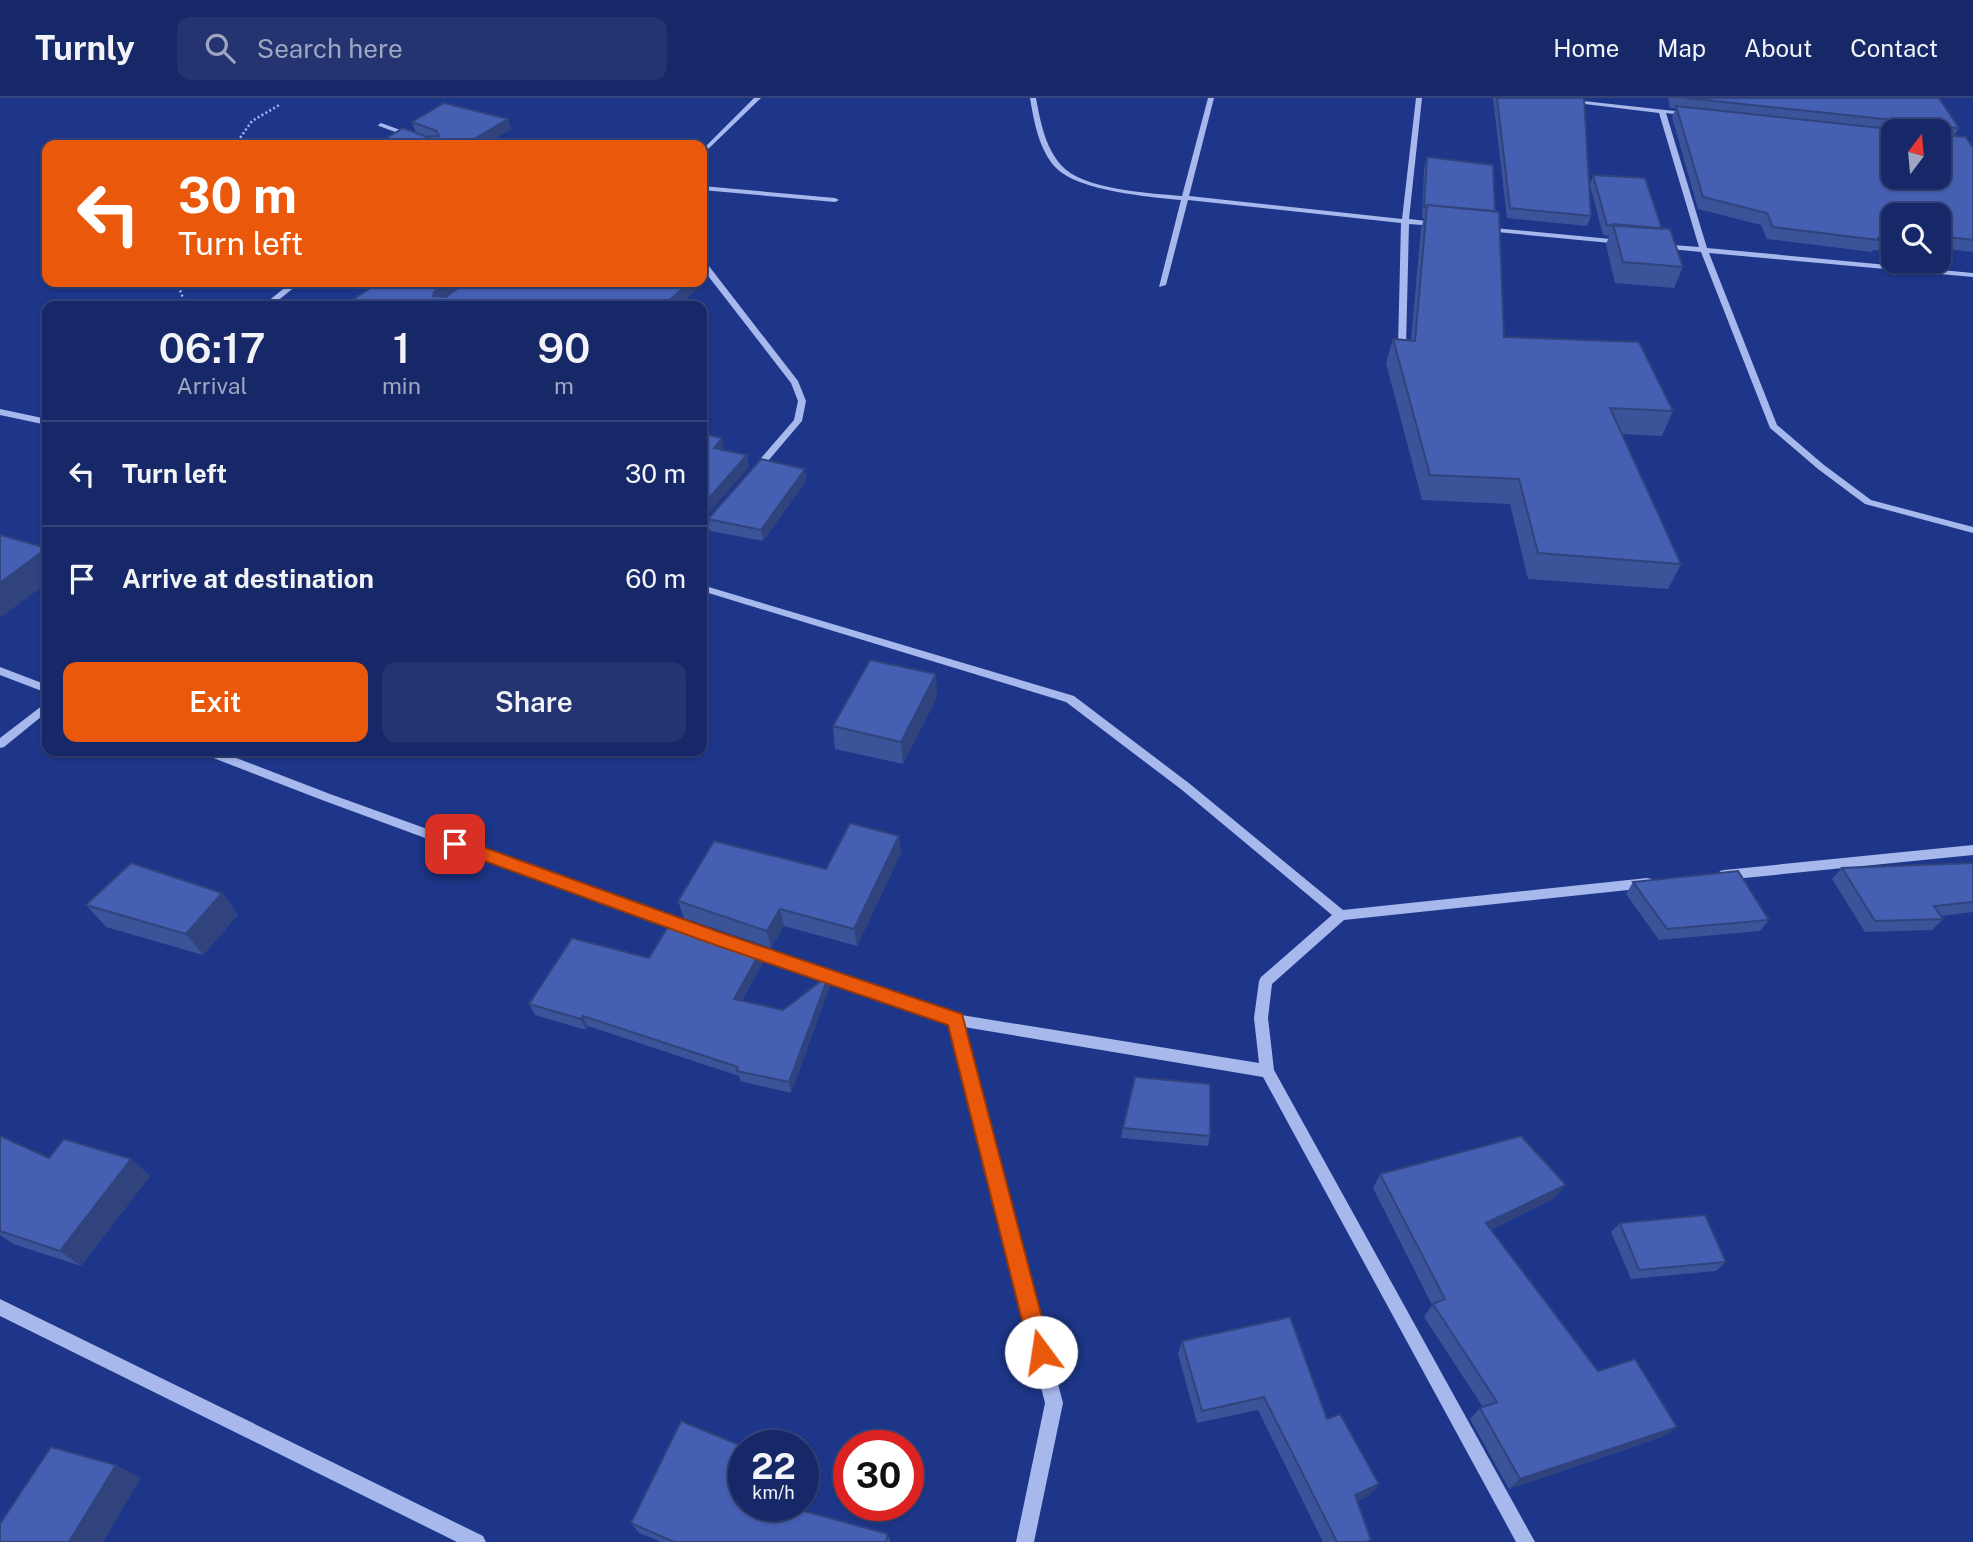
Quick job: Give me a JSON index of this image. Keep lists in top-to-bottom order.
{
  "north": "top",
  "page": {
    "header": "Turnly",
    "search": "Search here",
    "nav": [
      "Home",
      "Map",
      "About",
      "Contact"
    ],
    "turn": ["30 m", "Turn left"],
    "eta": [
      "06:17",
      "Arrival",
      "1",
      "min",
      "90",
      "m"
    ],
    "list": [
      {
        "name": "Turn left",
        "value": "30 m"
      },
      {
        "name": "Arrive at destination",
        "value": "60 m"
      }
    ],
    "buttons": ["Exit", "Share"],
    "speed": "22 km/h",
    "limit": "30"
  }
}
